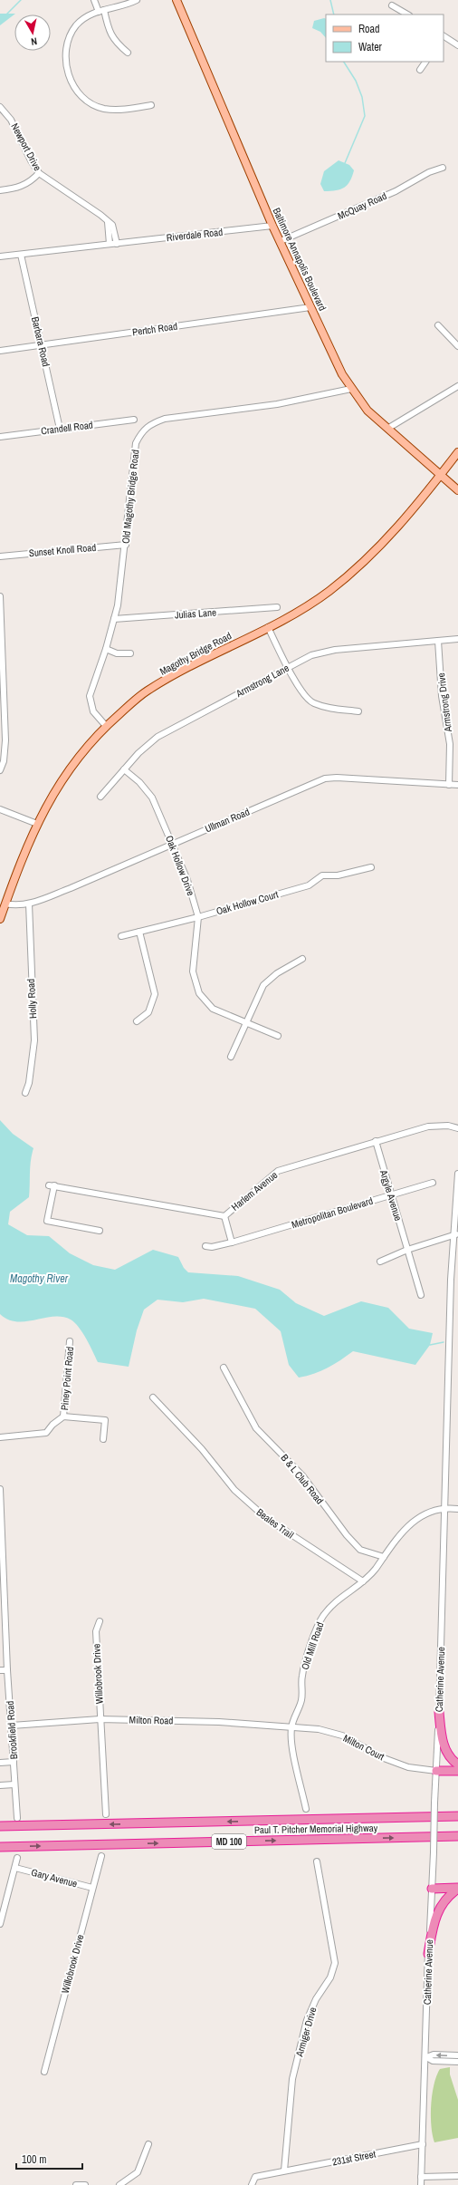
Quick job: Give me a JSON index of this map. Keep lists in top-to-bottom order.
{
  "streets": {
    "highway": ["Paul T. Pitcher Memorial Highway", "MD 100"],
    "main road": ["Baltimore Annapolis Boulevard", "Magothy Bridge Road"],
    "street": [
      "Newport Drive",
      "McQuay Road",
      "Riverdale Road",
      "Pertch Road",
      "Barbara Road",
      "Crandell Road",
      "Old Magothy Bridge Road",
      "Sunset Knoll Road",
      "Julias Lane",
      "Armstrong Lane",
      "Armstrong Drive",
      "Ullman Road",
      "Oak Hollow Drive",
      "Oak Hollow Court",
      "Holly Road",
      "Harlem Avenue",
      "Argyle Avenue",
      "Metropolitan Boulevard",
      "Piney Point Road",
      "B & L Club Road",
      "Beales Trail",
      "Old Mill Road",
      "Willobrook Drive",
      "Catherine Avenue",
      "Milton Road",
      "Brookfield Road",
      "Milton Court",
      "Gary Avenue",
      "Armiger Drive",
      "231st Street"
    ]
  },
  "crossings": [
    ["Newport Drive", "Riverdale Road"],
    ["McQuay Road", "Baltimore Annapolis Boulevard"],
    ["Riverdale Road", "Baltimore Annapolis Boulevard"],
    ["Baltimore Annapolis Boulevard", "Pertch Road"],
    ["Baltimore Annapolis Boulevard", "Old Magothy Bridge Road"],
    ["Baltimore Annapolis Boulevard", "Magothy Bridge Road"],
    ["Pertch Road", "Barbara Road"],
    ["Barbara Road", "Crandell Road"],
    ["Old Magothy Bridge Road", "Sunset Knoll Road"],
    ["Old Magothy Bridge Road", "Julias Lane"],
    ["Old Magothy Bridge Road", "Magothy Bridge Road"],
    ["Magothy Bridge Road", "Ullman Road"],
    ["Armstrong Lane", "Armstrong Drive"],
    ["Armstrong Lane", "Oak Hollow Drive"],
    ["Armstrong Drive", "Ullman Road"],
    ["Ullman Road", "Oak Hollow Drive"],
    ["Ullman Road", "Holly Road"],
    ["Oak Hollow Drive", "Oak Hollow Court"],
    ["Harlem Avenue", "Argyle Avenue"],
    ["Argyle Avenue", "Metropolitan Boulevard"],
    ["B & L Club Road", "Old Mill Road"],
    ["Beales Trail", "Old Mill Road"],
    ["Old Mill Road", "Catherine Avenue"],
    ["Old Mill Road", "Milton Road"],
    ["Old Mill Road", "Milton Court"],
    ["Willobrook Drive", "Milton Road"],
    ["Willobrook Drive", "Gary Avenue"],
    ["Catherine Avenue", "Milton Court"],
    ["Catherine Avenue", "231st Street"],
    ["Milton Road", "Brookfield Road"],
    ["Milton Road", "Milton Court"],
    ["Armiger Drive", "231st Street"]
  ],
  "water": ["Magothy River"],
  "legend": ["Road", "Water"],
  "scale_bar": "100 m",
  "north": "bottom"
}
